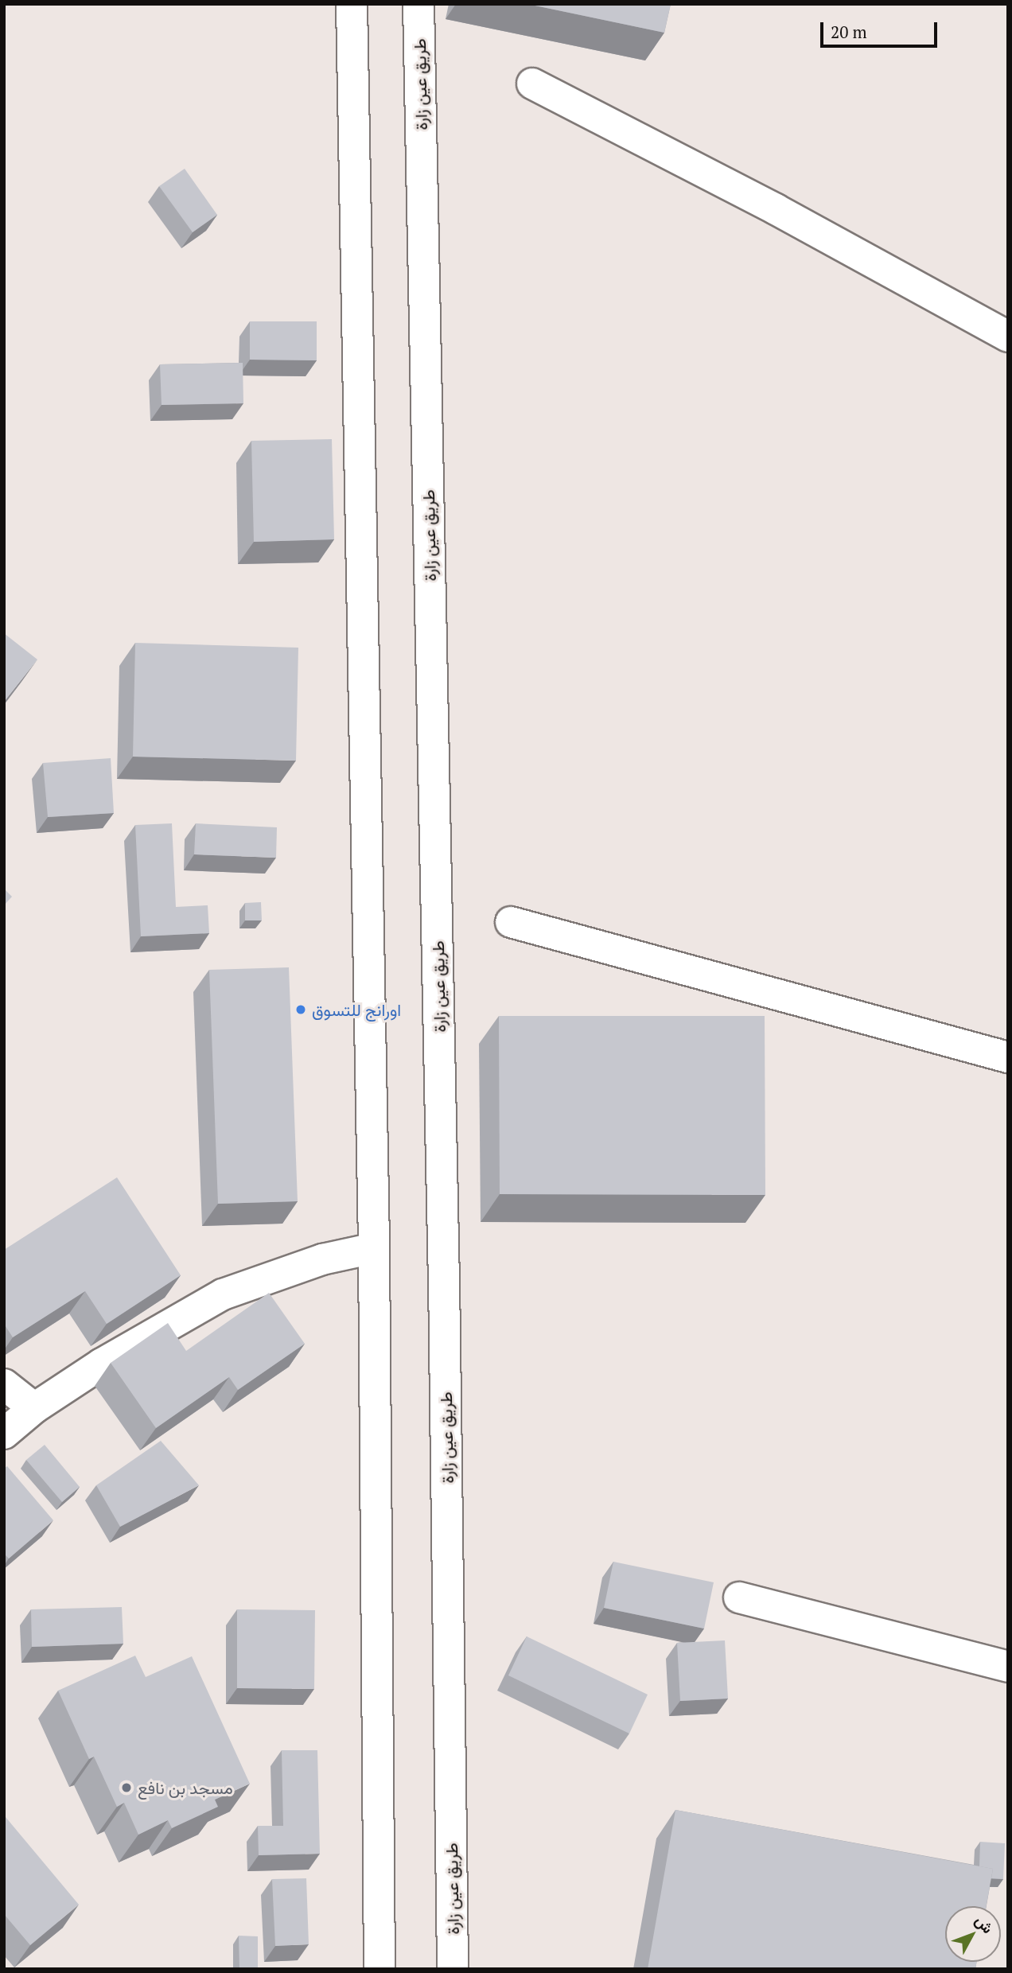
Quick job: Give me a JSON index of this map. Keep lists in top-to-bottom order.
{
  "streets": {
    "main road": ["طريق عين زارة"]
  },
  "places": ["اورانج للتسوق", "مسجد بن نافع"],
  "scale_bar": "20 m",
  "north": "top right"
}
